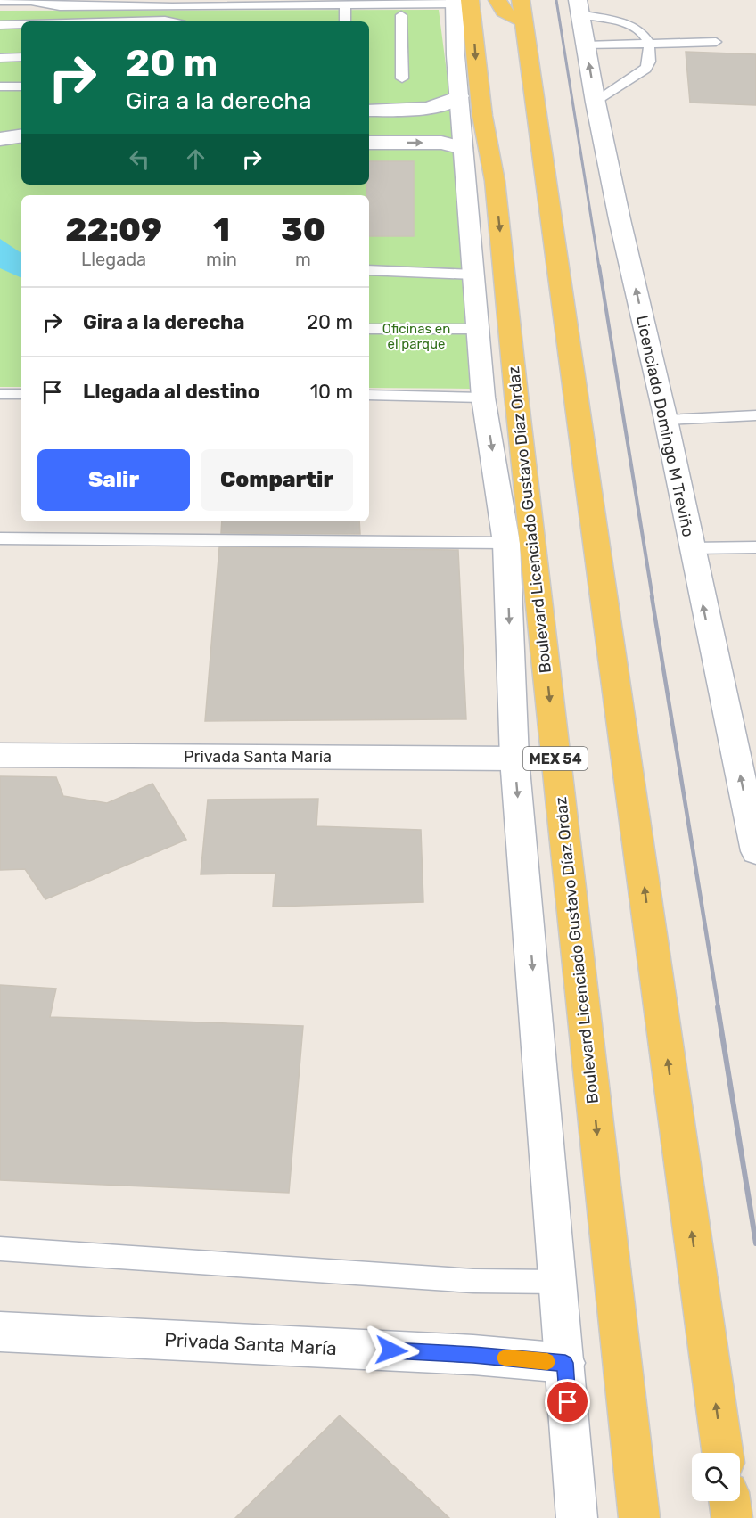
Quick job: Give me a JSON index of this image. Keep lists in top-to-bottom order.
{
  "streets": {
    "main road": [
      "Licenciado Domingo M Treviño",
      "Boulevard Licenciado Gustavo Díaz Ordaz",
      "Privada Santa María",
      "MEX 54"
    ]
  },
  "crossings": [
    ["Boulevard Licenciado Gustavo Díaz Ordaz", "Privada Santa María"]
  ],
  "parks": ["Oficinas en el parque"],
  "page": {
    "turn": ["20 m", "Gira a la derecha"],
    "eta": [
      "22:09",
      "Llegada",
      "1",
      "min",
      "30",
      "m"
    ],
    "list": [
      {
        "name": "Gira a la derecha",
        "value": "20 m"
      },
      {
        "name": "Llegada al destino",
        "value": "10 m"
      }
    ],
    "buttons": ["Salir", "Compartir"]
  }
}
